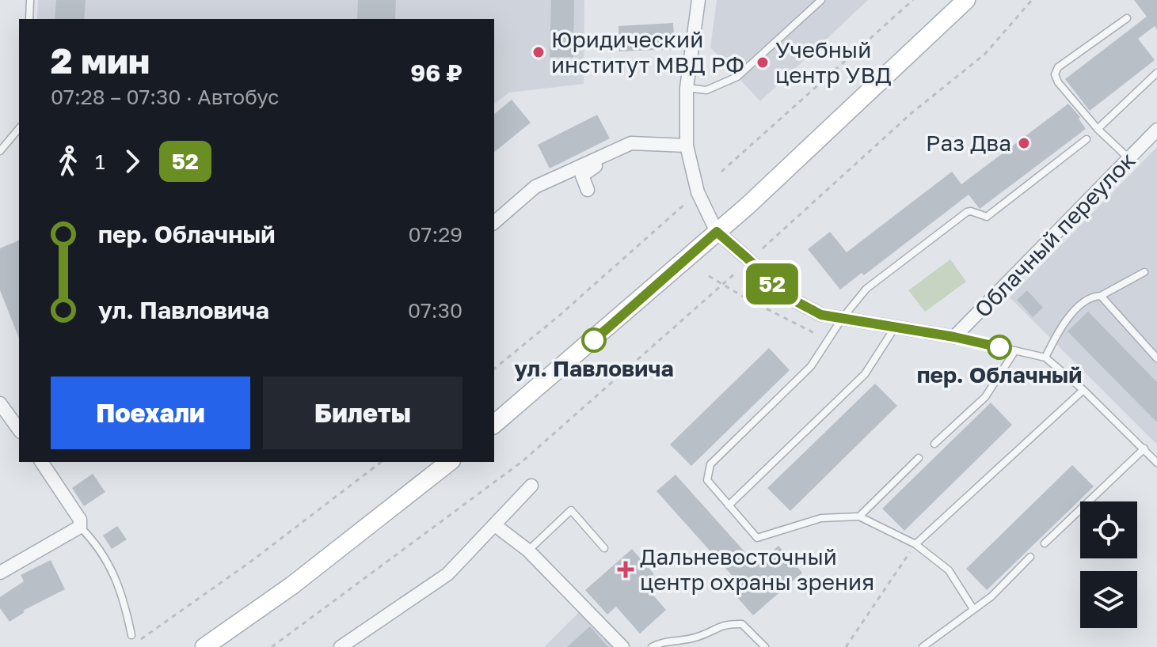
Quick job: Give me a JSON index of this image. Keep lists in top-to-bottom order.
{
  "streets": {
    "street": ["Облачный переулок"]
  },
  "places": {
    "other": [
      "Юридический институт МВД РФ",
      "Учебный центр УВД",
      "Раз Два",
      "ул. Павловича",
      "пер. Облачный"
    ],
    "health": ["Дальневосточный центр охраны зрения"]
  },
  "lines": ["bus line 52"],
  "page": {
    "on_map": "52",
    "heading": ["2 мин", "07:28 – 07:30 · Автобус", "96 ₽"],
    "legs": ["1", "52"],
    "list": [
      {
        "name": "пер. Облачный",
        "value": "07:29"
      },
      {
        "name": "ул. Павловича",
        "value": "07:30"
      }
    ],
    "buttons": ["Поехали", "Билеты"]
  }
}
